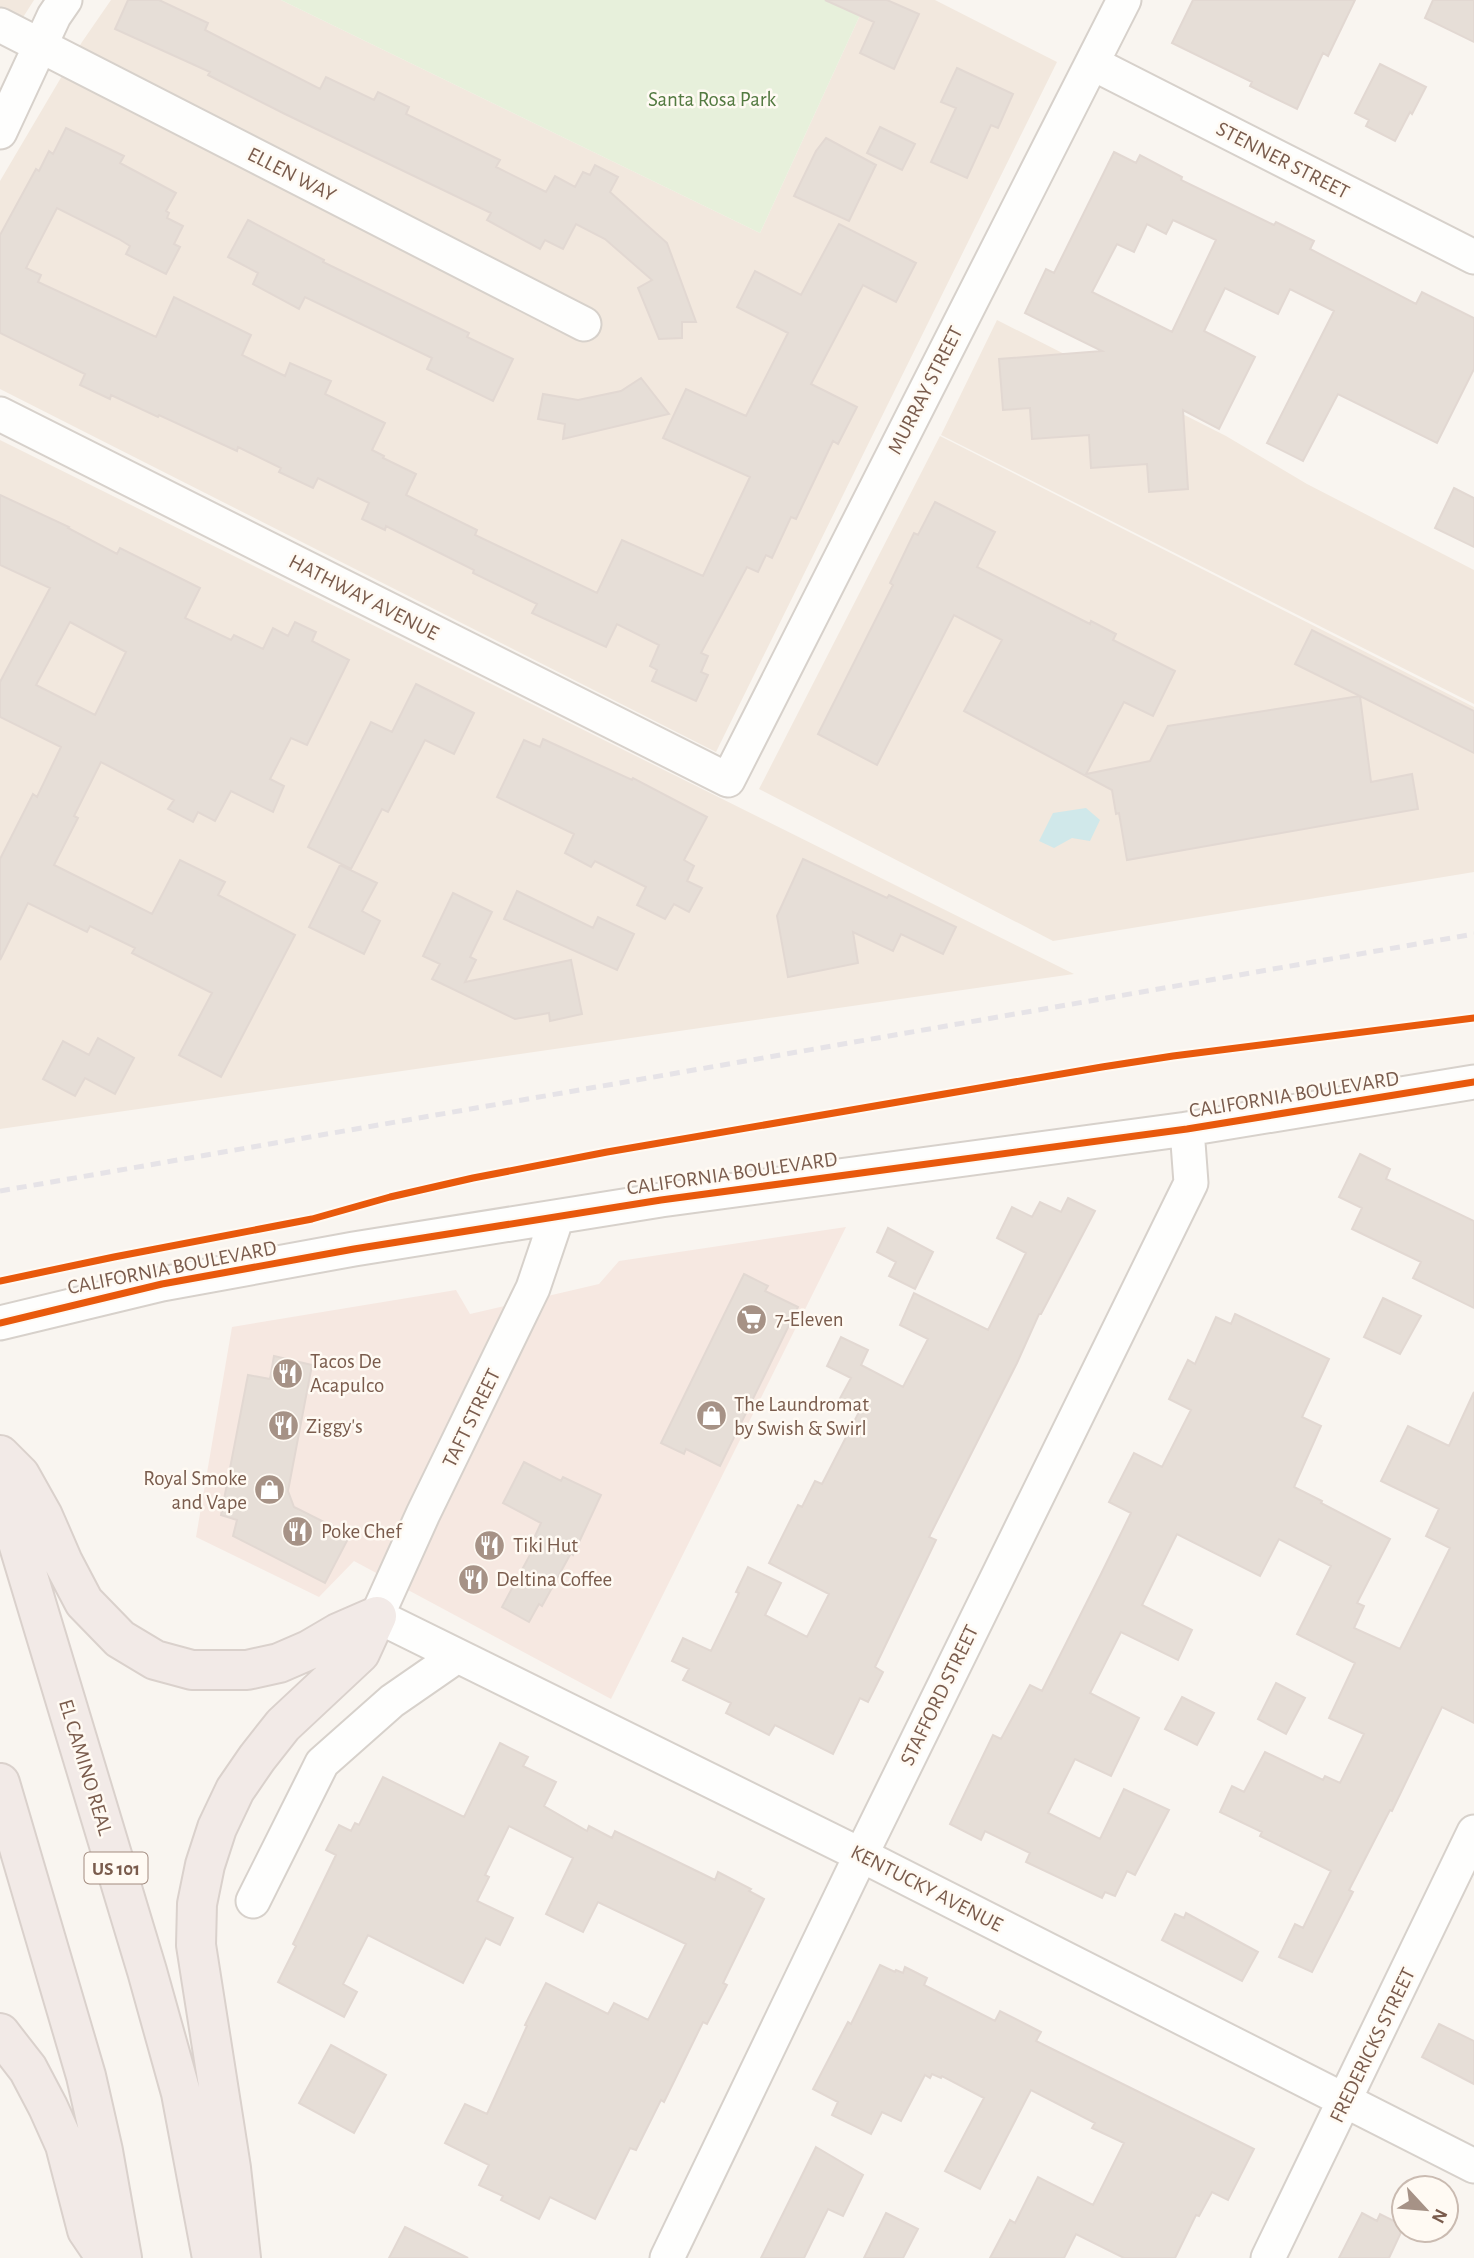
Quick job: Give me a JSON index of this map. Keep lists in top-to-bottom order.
{
  "streets": {
    "highway": ["EL CAMINO REAL", "US 101"],
    "street": [
      "STENNER STREET",
      "ELLEN WAY",
      "MURRAY STREET",
      "HATHWAY AVENUE",
      "CALIFORNIA BOULEVARD",
      "TAFT STREET",
      "STAFFORD STREET",
      "KENTUCKY AVENUE",
      "FREDERICKS STREET"
    ]
  },
  "crossings": [
    ["STENNER STREET", "MURRAY STREET"],
    ["MURRAY STREET", "HATHWAY AVENUE"],
    ["CALIFORNIA BOULEVARD", "TAFT STREET"],
    ["CALIFORNIA BOULEVARD", "STAFFORD STREET"],
    ["TAFT STREET", "KENTUCKY AVENUE"],
    ["STAFFORD STREET", "KENTUCKY AVENUE"],
    ["KENTUCKY AVENUE", "FREDERICKS STREET"]
  ],
  "parks": ["Santa Rosa Park"],
  "places": {
    "supermarket": ["7-Eleven"],
    "restaurant": [
      "Tacos De Acapulco",
      "Ziggy's",
      "Poke Chef",
      "Tiki Hut",
      "Deltina Coffee"
    ],
    "shop": ["The Laundromat by Swish & Swirl", "Royal Smoke and Vape"]
  },
  "north": "bottom right"
}
